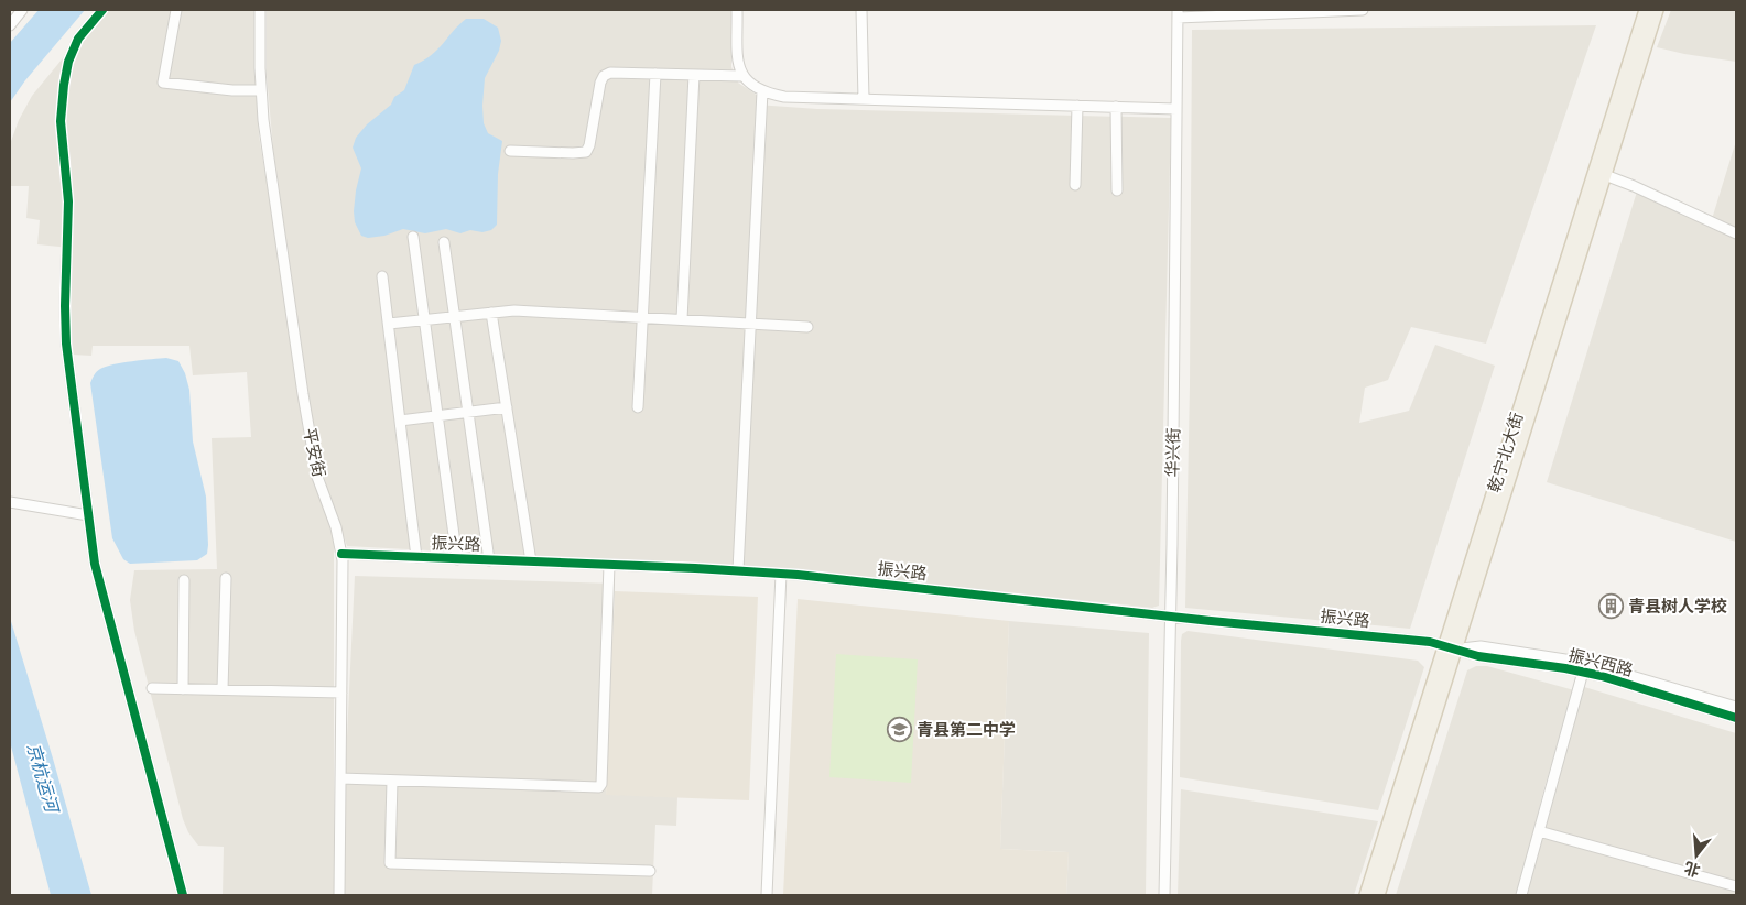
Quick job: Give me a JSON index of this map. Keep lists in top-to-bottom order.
{
  "streets": {
    "main road": ["乾宁北大街"],
    "street": [
      "平安街",
      "华兴街",
      "振兴路",
      "振兴西路"
    ]
  },
  "crossings": [
    ["平安街", "振兴路"],
    ["华兴街", "振兴路"],
    ["乾宁北大街", "振兴路"],
    ["乾宁北大街", "振兴西路"],
    ["振兴路", "振兴西路"]
  ],
  "water": ["京杭运河"],
  "places": {
    "building": ["青县树人学校"],
    "school or university": ["青县第二中学"]
  },
  "north": "bottom"
}
